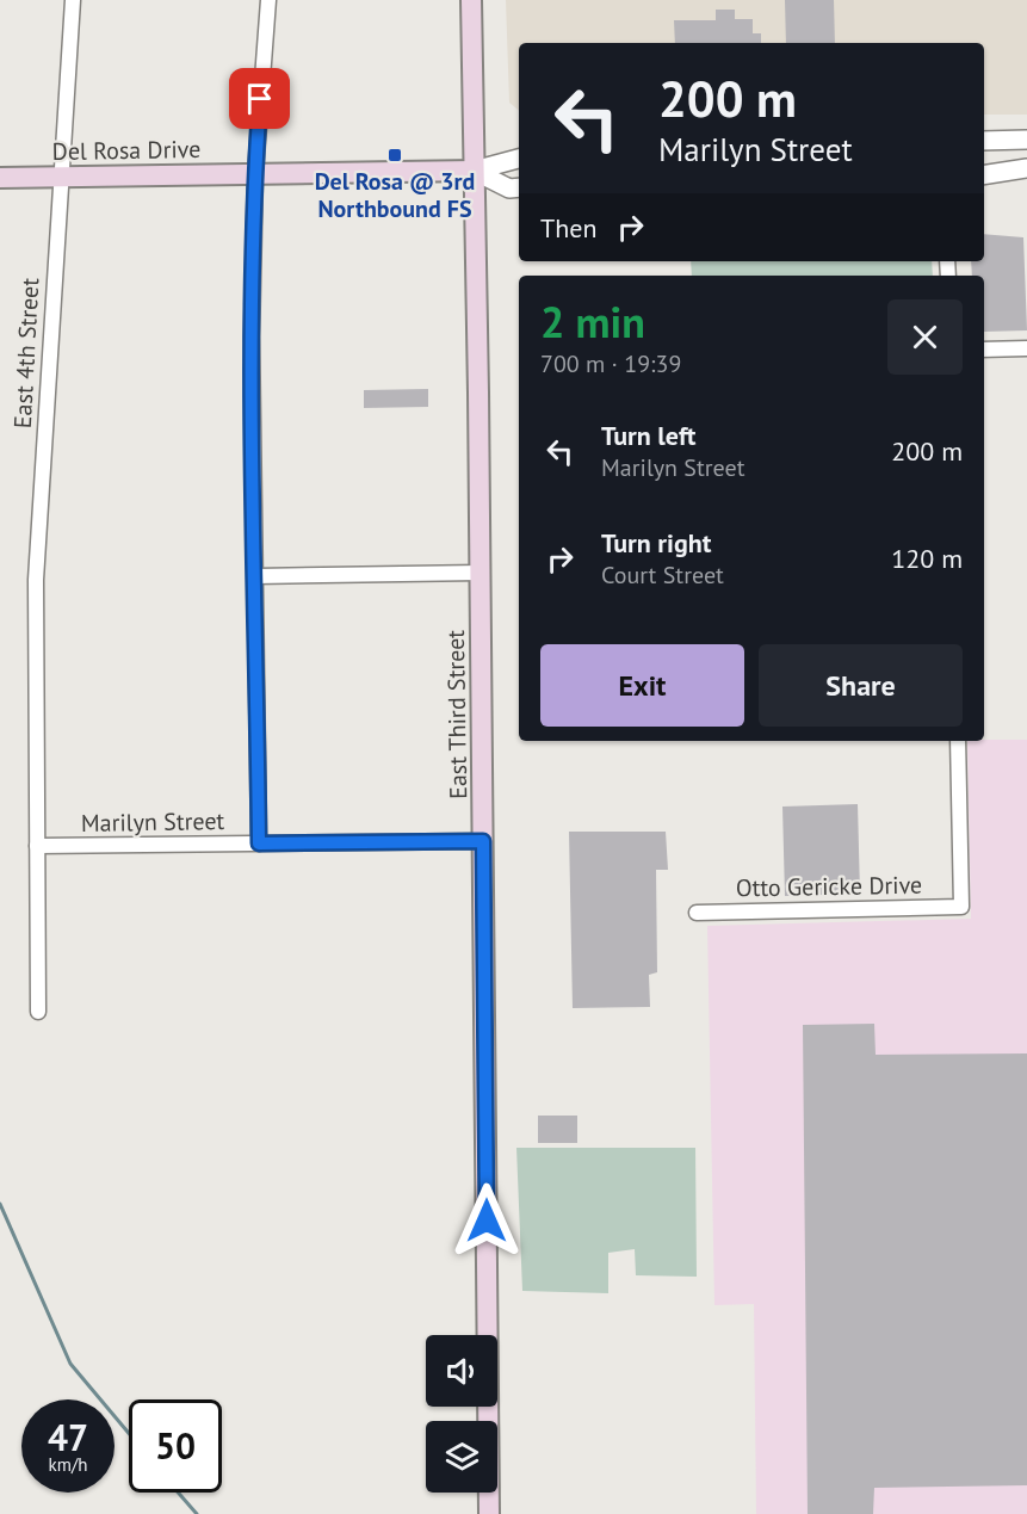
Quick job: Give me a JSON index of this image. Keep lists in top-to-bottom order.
{
  "streets": {
    "main road": ["Del Rosa Drive", "East Third Street"],
    "street": ["East 4th Street", "Marilyn Street", "Otto Gericke Drive"]
  },
  "crossings": [
    ["Del Rosa Drive", "East 4th Street"],
    ["Del Rosa Drive", "East Third Street"],
    ["East 4th Street", "Marilyn Street"],
    ["East Third Street", "Marilyn Street"]
  ],
  "places": {
    "transit": ["Del Rosa @ 3rd Northbound FS"]
  },
  "page": {
    "turn": ["200 m", "Marilyn Street"],
    "then": "Then",
    "heading": ["2 min", "700 m · 19:39"],
    "list": [
      {
        "name": "Turn left",
        "note": "Marilyn Street",
        "value": "200 m"
      },
      {
        "name": "Turn right",
        "note": "Court Street",
        "value": "120 m"
      }
    ],
    "buttons": ["Exit", "Share"],
    "speed": "47 km/h",
    "limit": "50"
  }
}
